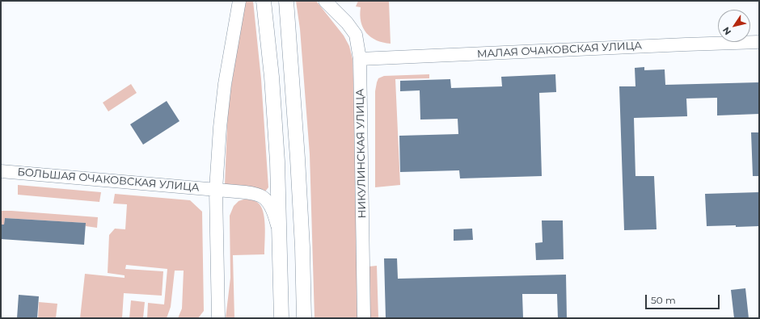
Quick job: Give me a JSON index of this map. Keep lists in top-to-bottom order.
{
  "streets": {
    "street": ["МАЛАЯ ОЧАКОВСКАЯ УЛИЦА", "НИКУЛИНСКАЯ УЛИЦА", "БОЛЬШАЯ ОЧАКОВСКАЯ УЛИЦА"]
  },
  "crossings": [
    ["МАЛАЯ ОЧАКОВСКАЯ УЛИЦА", "НИКУЛИНСКАЯ УЛИЦА"]
  ],
  "scale_bar": "50 m",
  "north": "bottom left"
}
